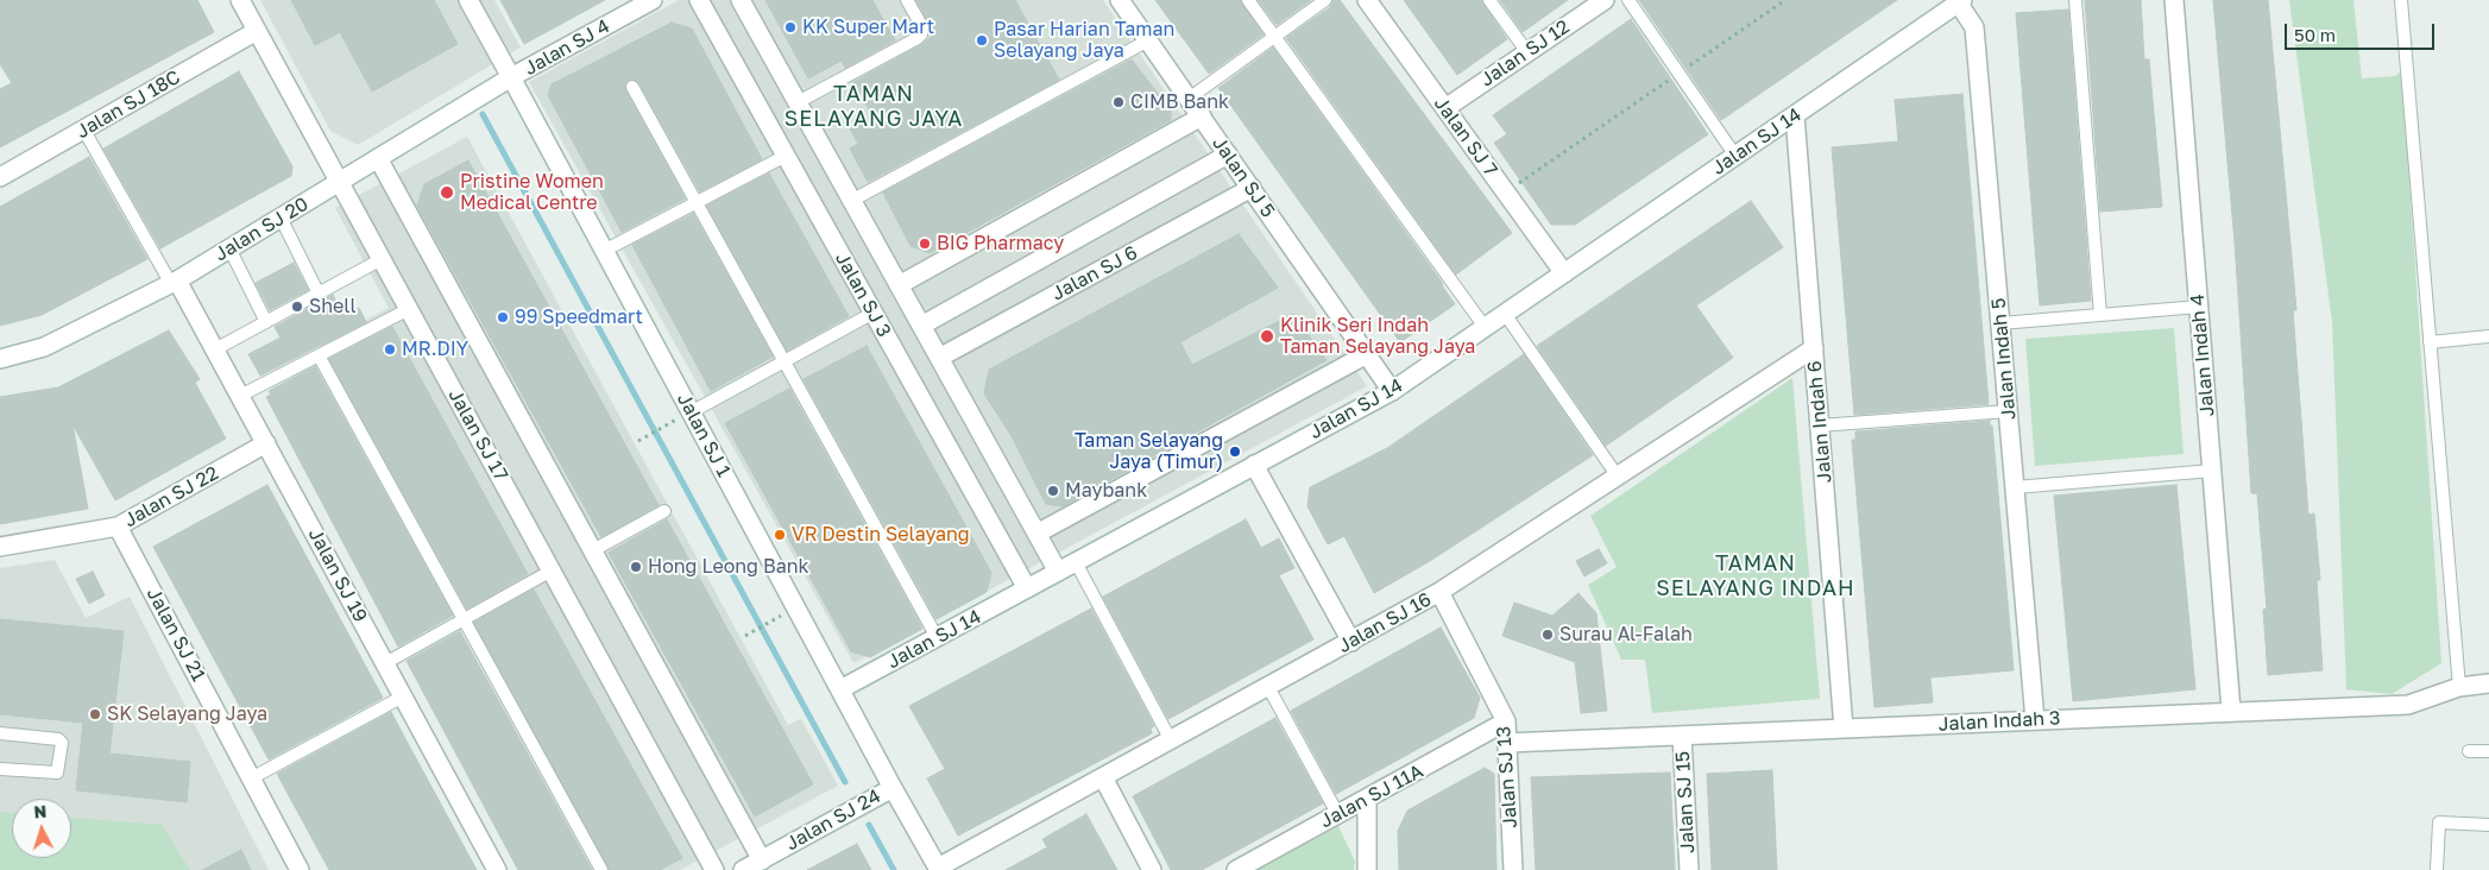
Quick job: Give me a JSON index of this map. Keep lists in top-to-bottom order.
{
  "streets": {
    "street": [
      "Jalan SJ 4",
      "Jalan SJ 12",
      "Jalan SJ 18C",
      "Jalan SJ 7",
      "Jalan SJ 14",
      "Jalan SJ 5",
      "Jalan SJ 20",
      "Jalan SJ 6",
      "Jalan SJ 3",
      "Jalan Indah 4",
      "Jalan Indah 5",
      "Jalan Indah 6",
      "Jalan SJ 17",
      "Jalan SJ 1",
      "Jalan SJ 22",
      "Jalan SJ 19",
      "Jalan SJ 16",
      "Jalan SJ 21",
      "Jalan Indah 3",
      "Jalan SJ 13",
      "Jalan SJ 11A",
      "Jalan SJ 15",
      "Jalan SJ 24"
    ]
  },
  "crossings": [
    ["Jalan SJ 4", "Jalan SJ 20"],
    ["Jalan SJ 4", "Jalan SJ 1"],
    ["Jalan SJ 12", "Jalan SJ 7"],
    ["Jalan SJ 18C", "Jalan SJ 17"],
    ["Jalan SJ 7", "Jalan SJ 14"],
    ["Jalan SJ 14", "Jalan SJ 5"],
    ["Jalan SJ 14", "Jalan SJ 3"],
    ["Jalan SJ 14", "Jalan Indah 5"],
    ["Jalan SJ 14", "Jalan Indah 6"],
    ["Jalan SJ 14", "Jalan SJ 1"],
    ["Jalan SJ 5", "Jalan SJ 6"],
    ["Jalan SJ 20", "Jalan SJ 17"],
    ["Jalan SJ 20", "Jalan SJ 1"],
    ["Jalan SJ 20", "Jalan SJ 19"],
    ["Jalan SJ 6", "Jalan SJ 3"],
    ["Jalan Indah 4", "Jalan Indah 3"],
    ["Jalan Indah 5", "Jalan Indah 3"],
    ["Jalan Indah 6", "Jalan SJ 16"],
    ["Jalan Indah 6", "Jalan Indah 3"],
    ["Jalan SJ 1", "Jalan SJ 16"],
    ["Jalan SJ 1", "Jalan SJ 24"],
    ["Jalan SJ 22", "Jalan SJ 19"],
    ["Jalan SJ 22", "Jalan SJ 21"],
    ["Jalan SJ 16", "Jalan SJ 13"],
    ["Jalan Indah 3", "Jalan SJ 13"],
    ["Jalan Indah 3", "Jalan SJ 15"],
    ["Jalan SJ 13", "Jalan SJ 11A"]
  ],
  "districts": ["TAMAN SELAYANG JAYA", "TAMAN SELAYANG INDAH"],
  "places": [
    "KK Super Mart",
    "Pasar Harian Taman Selayang Jaya",
    "CIMB Bank",
    "Pristine Women Medical Centre",
    "BIG Pharmacy",
    "Shell",
    "99 Speedmart",
    "Klinik Seri Indah Taman Selayang Jaya",
    "MR.DIY",
    "Taman Selayang Jaya (Timur)",
    "Maybank",
    "VR Destin Selayang",
    "Hong Leong Bank",
    "Surau Al-Falah",
    "SK Selayang Jaya"
  ],
  "scale_bar": "50 m",
  "north": "top"
}
